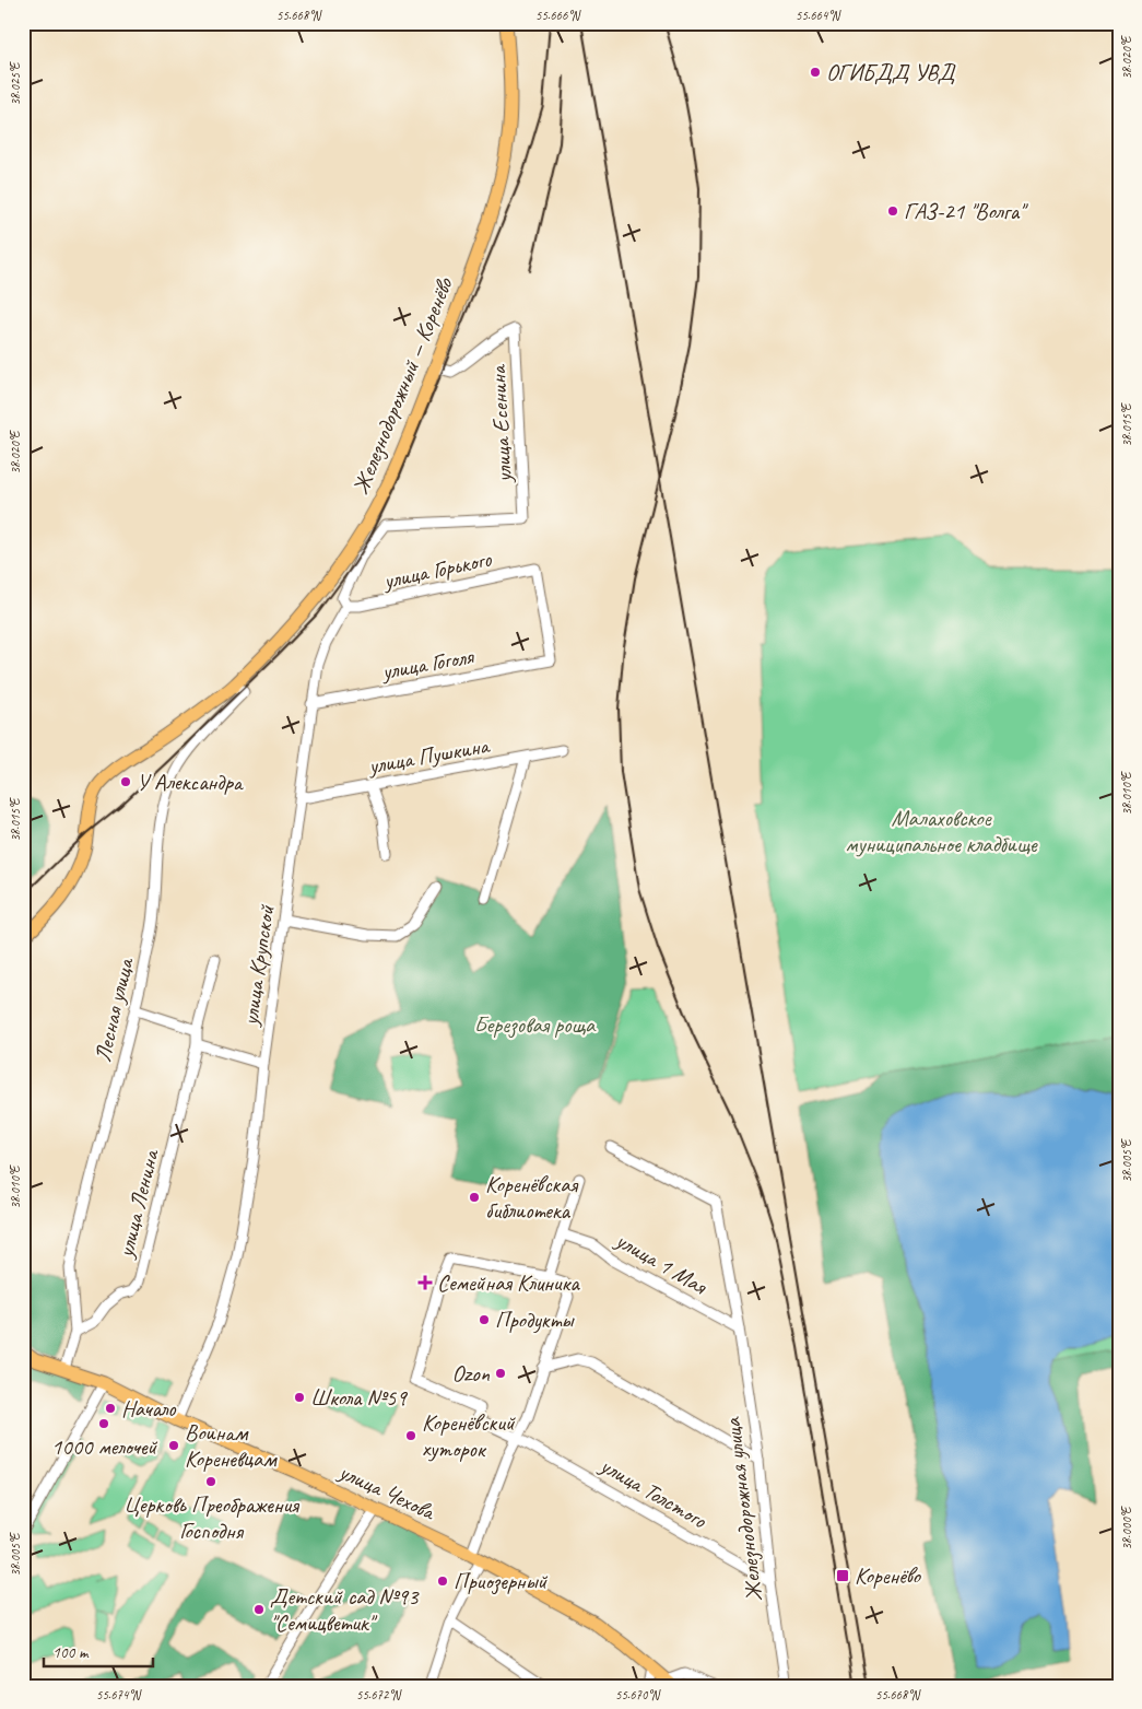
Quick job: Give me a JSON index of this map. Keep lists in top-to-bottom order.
{
  "streets": {
    "main road": ["Железнодорожный — Коренёво", "улица Чехова"],
    "street": [
      "улица Есенина",
      "улица Горького",
      "улица Гоголя",
      "улица Пушкина",
      "улица Крупской",
      "Лесная улица",
      "улица Ленина",
      "улица 1 Мая",
      "улица Толстого",
      "Железнодорожная улица"
    ]
  },
  "crossings": [
    ["Железнодорожный — Коренёво", "улица Есенина"],
    ["Железнодорожный — Коренёво", "Лесная улица"],
    ["улица Есенина", "улица Горького"],
    ["улица Горького", "улица Гоголя"],
    ["улица Горького", "улица Крупской"],
    ["улица Гоголя", "улица Крупской"],
    ["улица Пушкина", "улица Крупской"],
    ["улица Крупской", "улица Чехова"],
    ["Лесная улица", "улица Ленина"],
    ["Лесная улица", "улица Чехова"],
    ["улица 1 Мая", "Железнодорожная улица"],
    ["улица Толстого", "Железнодорожная улица"]
  ],
  "parks": ["Малаховское муниципальное кладбище", "Березовая роща"],
  "places": {
    "other": [
      "ОГИБДД УВД",
      "ГАЗ-21 \"Волга\"",
      "У Александра",
      "Коренёвская библиотека",
      "Продукты",
      "Ozon",
      "Школа №59",
      "Начало",
      "1000 мелочей",
      "Коренёвский хуторок",
      "Воинам Кореневцам",
      "Церковь Преображения Господня",
      "Приозерный",
      "Детский сад №93 \"Семицветик\""
    ],
    "health": ["Семейная Клиника"],
    "transit": ["Коренёво"]
  },
  "scale_bar": "100 m",
  "coordinates": [
    "55.668°N",
    "55.666°N",
    "55.664°N",
    "38.020°E",
    "38.025°E",
    "38.015°E",
    "38.010°E",
    "38.005°E",
    "38.000°E",
    "55.674°N",
    "55.672°N",
    "55.670°N"
  ]
}
